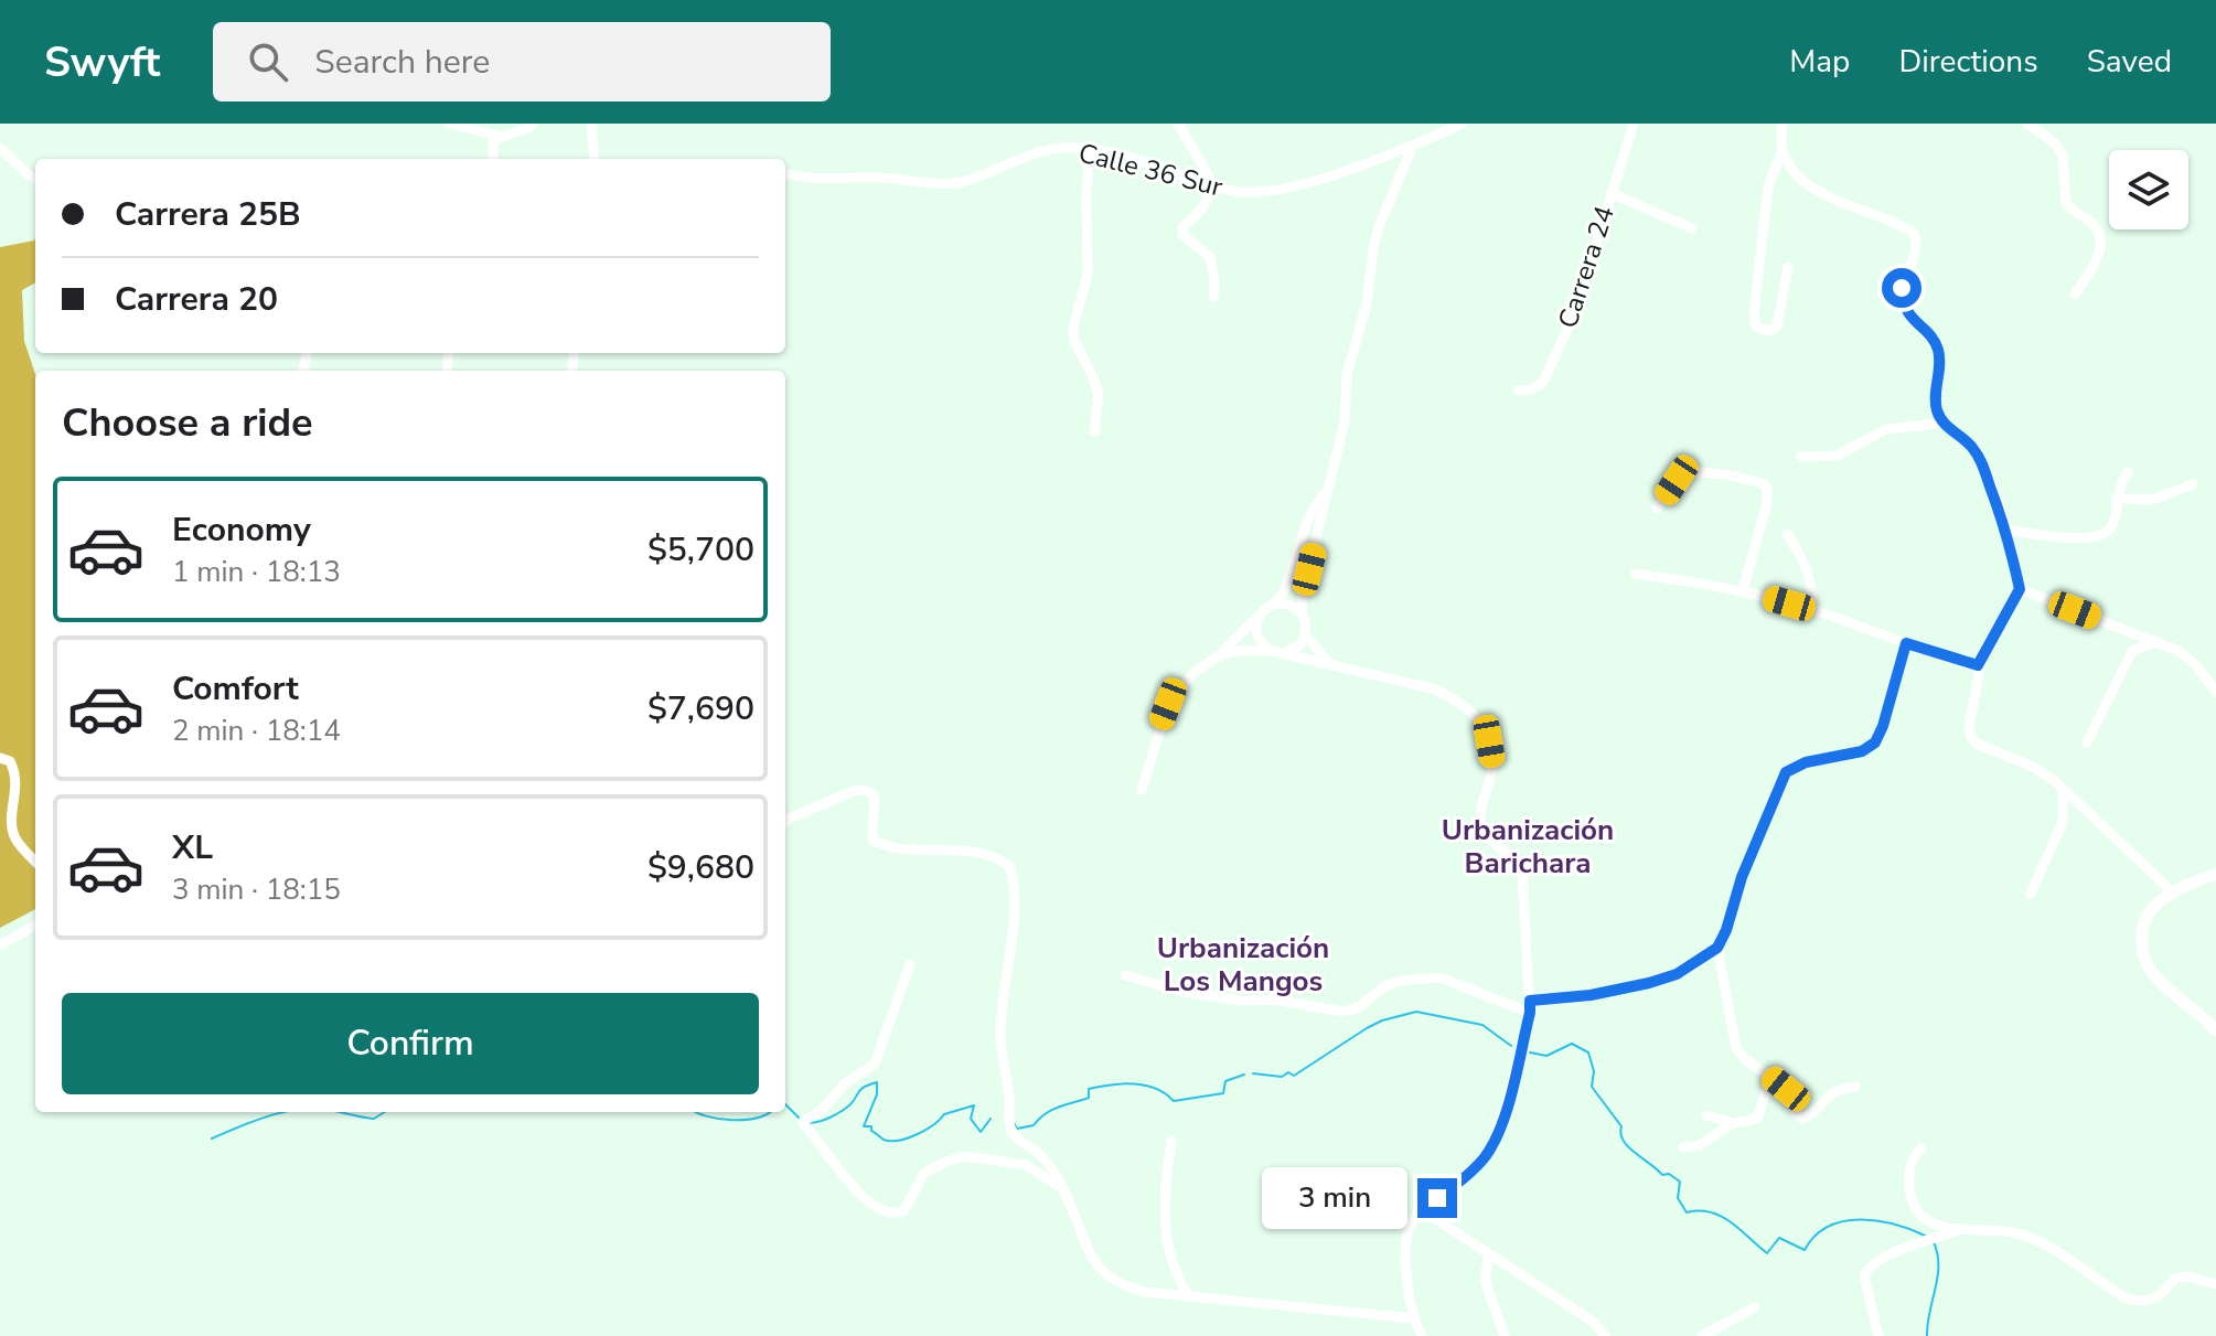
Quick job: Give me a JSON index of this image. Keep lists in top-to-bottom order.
{
  "streets": {
    "street": ["Calle 36 Sur", "Carrera 24"]
  },
  "districts": ["Urbanización Barichara", "Urbanización Los Mangos"],
  "page": {
    "header": "Swyft",
    "search": "Search here",
    "nav": ["Map", "Directions", "Saved"],
    "banner": ["Carrera 25B", "Carrera 20"],
    "heading": "Choose a ride",
    "list": [
      {
        "name": "Economy",
        "note": "1 min · 18:13",
        "value": "$5,700"
      },
      {
        "name": "Comfort",
        "note": "2 min · 18:14",
        "value": "$7,690"
      },
      {
        "name": "XL",
        "note": "3 min · 18:15",
        "value": "$9,680"
      }
    ],
    "buttons": "Confirm",
    "bubble": "3 min"
  }
}
